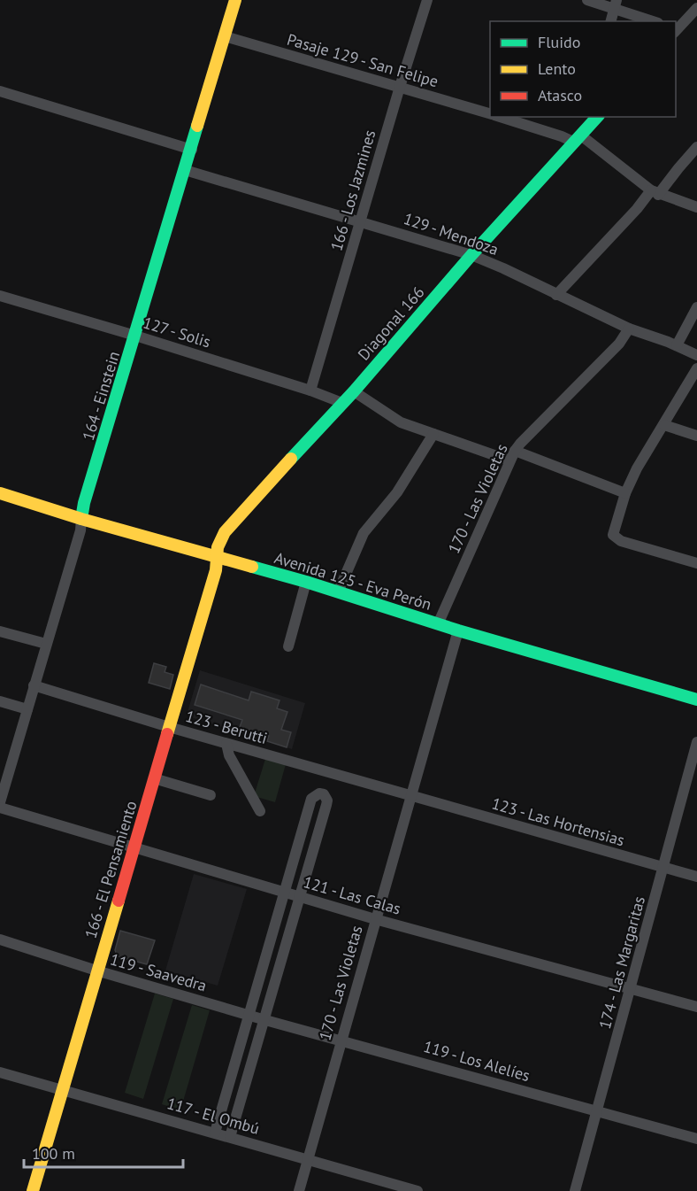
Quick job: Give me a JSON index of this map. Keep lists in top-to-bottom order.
{
  "streets": {
    "street": [
      "Pasaje 129 - San Felipe",
      "166 - Los Jazmines",
      "129 - Mendoza",
      "Diagonal 166",
      "127 - Solis",
      "164 - Einstein",
      "170 - Las Violetas",
      "Avenida 125 - Eva Perón",
      "123 - Berutti",
      "123 - Las Hortensias",
      "166 - El Pensamiento",
      "121 - Las Calas",
      "174 - Las Margaritas",
      "119 - Saavedra",
      "119 - Los Alelíes",
      "117 - El Ombú"
    ]
  },
  "crossings": [
    ["Pasaje 129 - San Felipe", "166 - Los Jazmines"],
    ["Pasaje 129 - San Felipe", "Diagonal 166"],
    ["Pasaje 129 - San Felipe", "164 - Einstein"],
    ["166 - Los Jazmines", "129 - Mendoza"],
    ["166 - Los Jazmines", "127 - Solis"],
    ["129 - Mendoza", "Diagonal 166"],
    ["129 - Mendoza", "164 - Einstein"],
    ["129 - Mendoza", "170 - Las Violetas"],
    ["Diagonal 166", "127 - Solis"],
    ["Diagonal 166", "Avenida 125 - Eva Perón"],
    ["Diagonal 166", "166 - El Pensamiento"],
    ["127 - Solis", "164 - Einstein"],
    ["164 - Einstein", "Avenida 125 - Eva Perón"],
    ["164 - Einstein", "123 - Berutti"],
    ["170 - Las Violetas", "Avenida 125 - Eva Perón"],
    ["170 - Las Violetas", "123 - Berutti"],
    ["170 - Las Violetas", "123 - Las Hortensias"],
    ["170 - Las Violetas", "121 - Las Calas"],
    ["170 - Las Violetas", "119 - Los Alelíes"],
    ["170 - Las Violetas", "117 - El Ombú"],
    ["Avenida 125 - Eva Perón", "166 - El Pensamiento"],
    ["123 - Berutti", "123 - Las Hortensias"],
    ["123 - Berutti", "166 - El Pensamiento"],
    ["123 - Las Hortensias", "174 - Las Margaritas"],
    ["166 - El Pensamiento", "121 - Las Calas"],
    ["166 - El Pensamiento", "119 - Saavedra"],
    ["166 - El Pensamiento", "117 - El Ombú"],
    ["121 - Las Calas", "174 - Las Margaritas"],
    ["174 - Las Margaritas", "119 - Los Alelíes"],
    ["119 - Saavedra", "119 - Los Alelíes"]
  ],
  "legend": ["Fluido", "Lento", "Atasco"],
  "scale_bar": "100 m"
}
